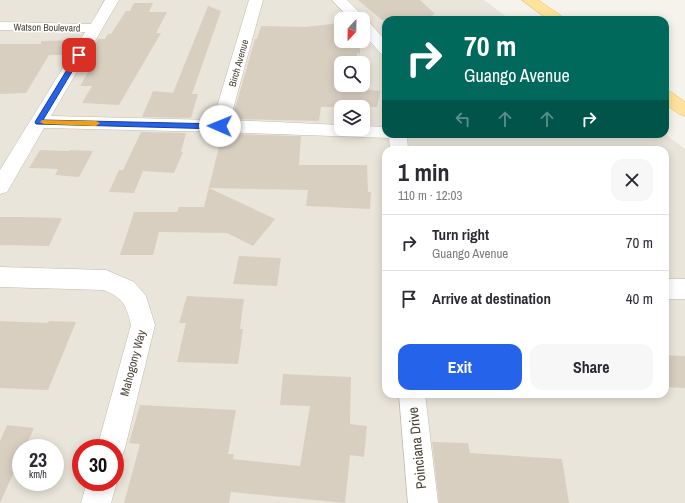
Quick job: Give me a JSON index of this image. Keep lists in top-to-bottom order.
{
  "streets": {
    "street": [
      "Watson Boulevard",
      "Birch Avenue",
      "Mahogony Way",
      "Poinciana Drive"
    ]
  },
  "north": "bottom",
  "page": {
    "turn": ["70 m", "Guango Avenue"],
    "heading": ["1 min", "110 m · 12:03"],
    "list": [
      {
        "name": "Turn right",
        "note": "Guango Avenue",
        "value": "70 m"
      },
      {
        "name": "Arrive at destination",
        "value": "40 m"
      }
    ],
    "buttons": ["Exit", "Share"],
    "speed": "23 km/h",
    "limit": "30"
  }
}
